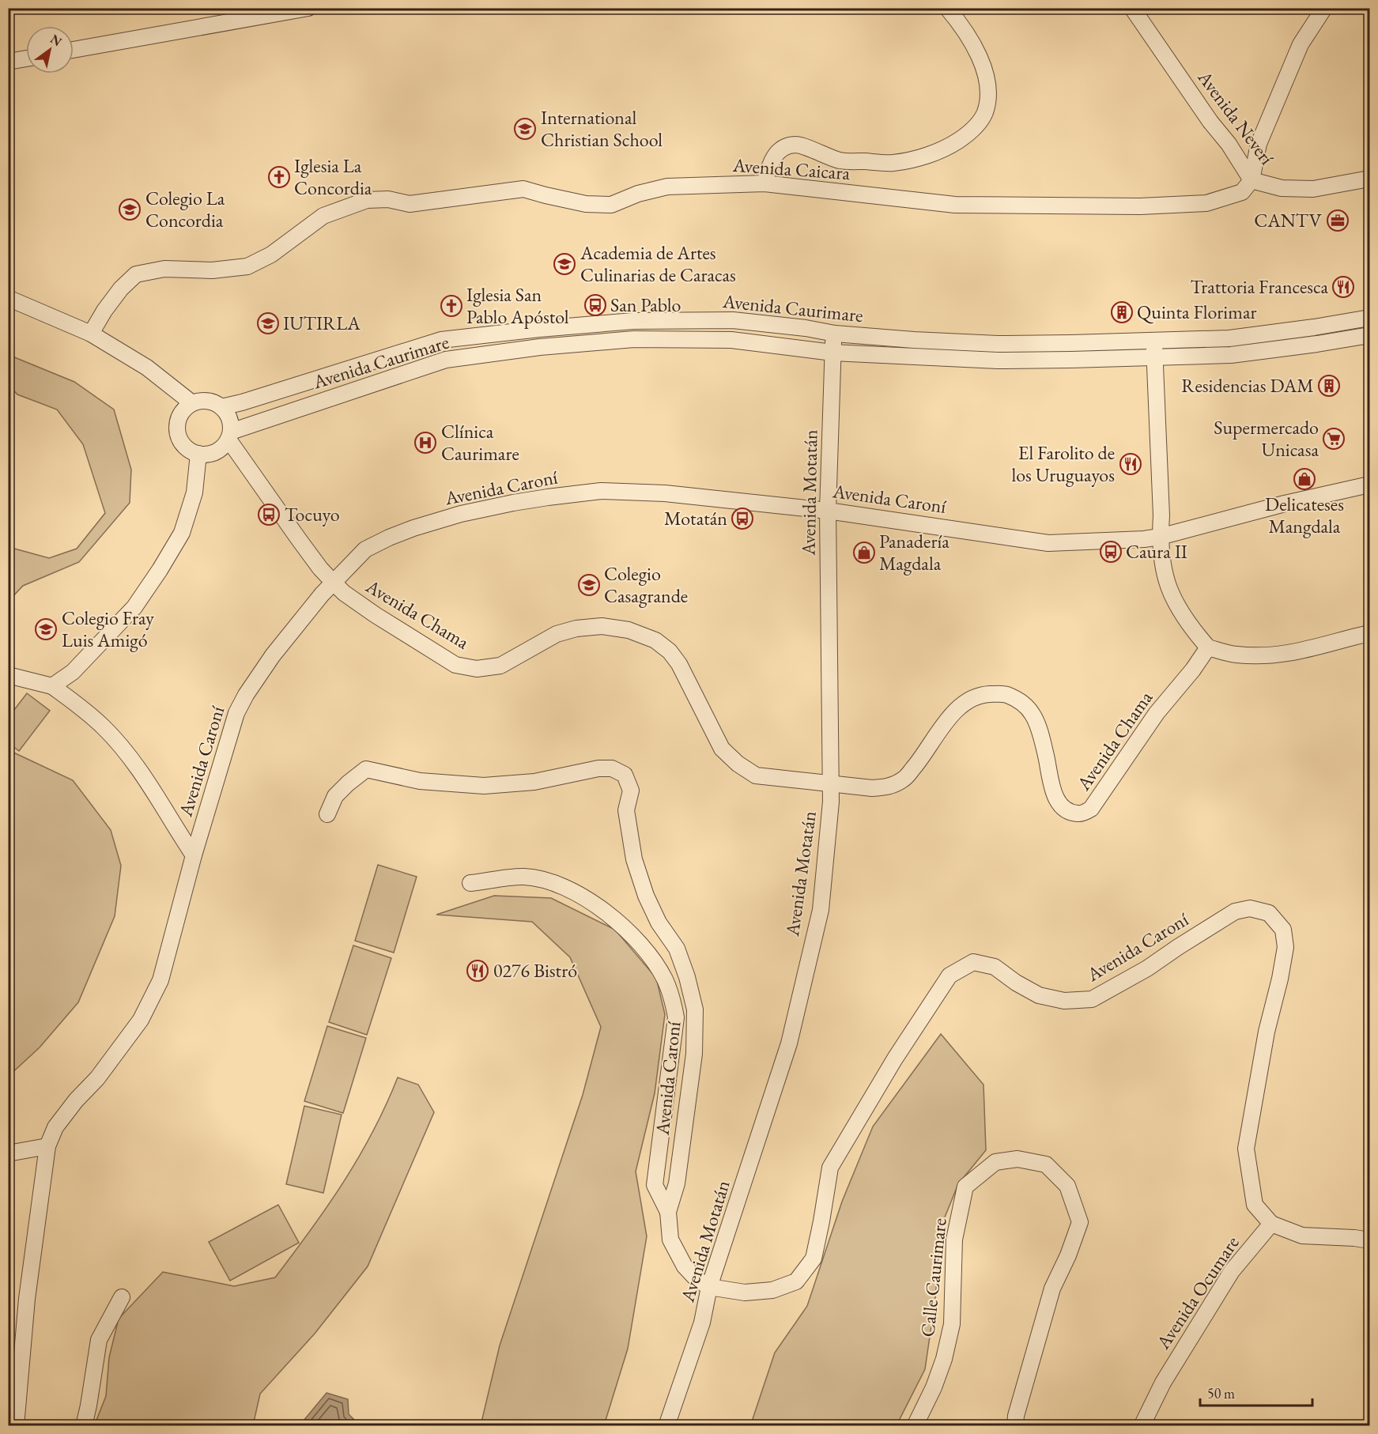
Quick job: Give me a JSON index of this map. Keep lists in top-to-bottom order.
{
  "streets": {
    "street": [
      "Avenida Neverí",
      "Avenida Caicara",
      "Avenida Caurimare",
      "Avenida Caroní",
      "Avenida Motatán",
      "Avenida Chama",
      "Calle Caurimare",
      "Avenida Ocumare"
    ]
  },
  "crossings": [
    ["Avenida Neverí", "Avenida Caicara"],
    ["Avenida Caurimare", "Avenida Motatán"],
    ["Avenida Caurimare", "Avenida Chama"],
    ["Avenida Caroní", "Avenida Motatán"],
    ["Avenida Caroní", "Avenida Chama"],
    ["Avenida Caroní", "Avenida Ocumare"],
    ["Avenida Motatán", "Avenida Chama"]
  ],
  "places": {
    "school or university": [
      "International Christian School",
      "Colegio La Concordia",
      "Academia de Artes Culinarias de Caracas",
      "IUTIRLA",
      "Colegio Casagrande",
      "Colegio Fray Luis Amigó"
    ],
    "church": ["Iglesia La Concordia", "Iglesia San Pablo Apóstol"],
    "office": ["CANTV"],
    "restaurant": ["Trattoria Francesca", "El Farolito de los Uruguayos", "0276 Bistró"],
    "bus stop": [
      "San Pablo",
      "Tocuyo",
      "Motatán",
      "Caura II"
    ],
    "building": ["Quinta Florimar", "Residencias DAM"],
    "supermarket": ["Supermercado Unicasa"],
    "hospital": ["Clínica Caurimare"],
    "shop": ["Delicateses Mangdala", "Panadería Magdala"]
  },
  "scale_bar": "50 m",
  "north": "top right"
}
